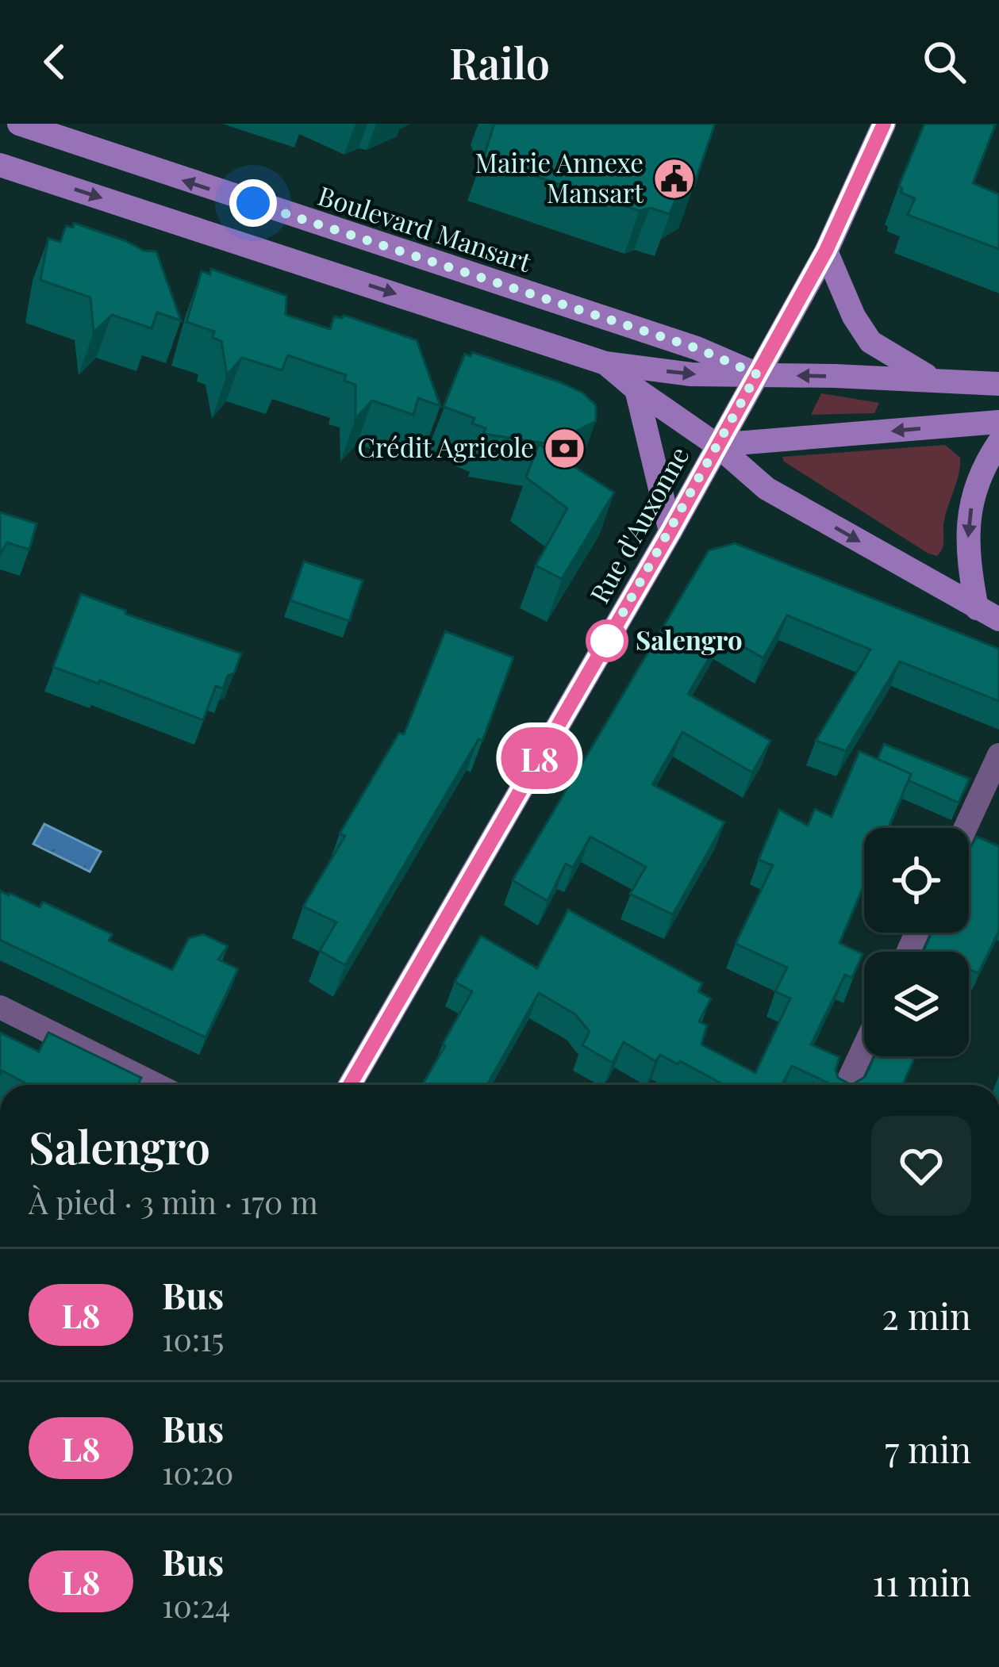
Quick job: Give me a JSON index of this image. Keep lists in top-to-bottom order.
{
  "streets": {
    "main road": ["Boulevard Mansart", "Rue d'Auxonne"]
  },
  "crossings": [
    ["Boulevard Mansart", "Rue d'Auxonne"]
  ],
  "places": {
    "public building": ["Mairie Annexe Mansart"],
    "bank": ["Crédit Agricole"],
    "other": ["Salengro"]
  },
  "lines": ["bus line L8"],
  "page": {
    "header": "Railo",
    "on_map": "L8",
    "heading": ["Salengro", "À pied · 3 min · 170 m"],
    "list": [
      {
        "mark": "L8",
        "name": "Bus",
        "note": "10:15",
        "value": "2 min"
      },
      {
        "mark": "L8",
        "name": "Bus",
        "note": "10:20",
        "value": "7 min"
      },
      {
        "mark": "L8",
        "name": "Bus",
        "note": "10:24",
        "value": "11 min"
      }
    ]
  }
}
